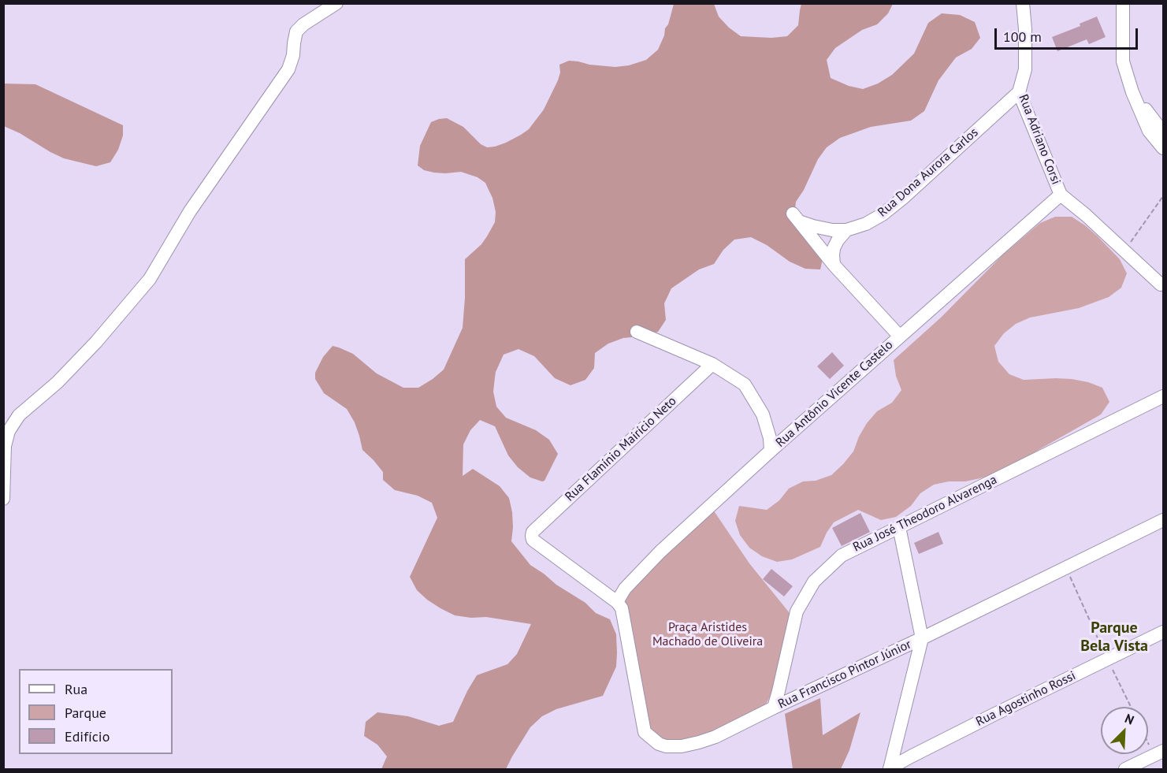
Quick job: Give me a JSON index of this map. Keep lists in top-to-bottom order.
{
  "streets": {
    "street": [
      "Rua Adriano Corsi",
      "Rua Dona Aurora Carlos",
      "Rua Antônio Vicente Castelo",
      "Rua Flamínio Mairício Neto",
      "Rua José Theodoro Alvarenga",
      "Rua Francisco Pintor Júnior",
      "Rua Agostinho Rossi"
    ]
  },
  "crossings": [
    ["Rua Adriano Corsi", "Rua Dona Aurora Carlos"],
    ["Rua Adriano Corsi", "Rua Antônio Vicente Castelo"],
    ["Rua Antônio Vicente Castelo", "Rua Flamínio Mairício Neto"],
    ["Rua Antônio Vicente Castelo", "Rua Francisco Pintor Júnior"],
    ["Rua Flamínio Mairício Neto", "Rua Francisco Pintor Júnior"],
    ["Rua José Theodoro Alvarenga", "Rua Francisco Pintor Júnior"]
  ],
  "districts": ["Parque Bela Vista"],
  "parks": ["Praça Aristides Machado de Oliveira"],
  "legend": ["Rua", "Parque", "Edifício"],
  "scale_bar": "100 m",
  "north": "top right"
}
